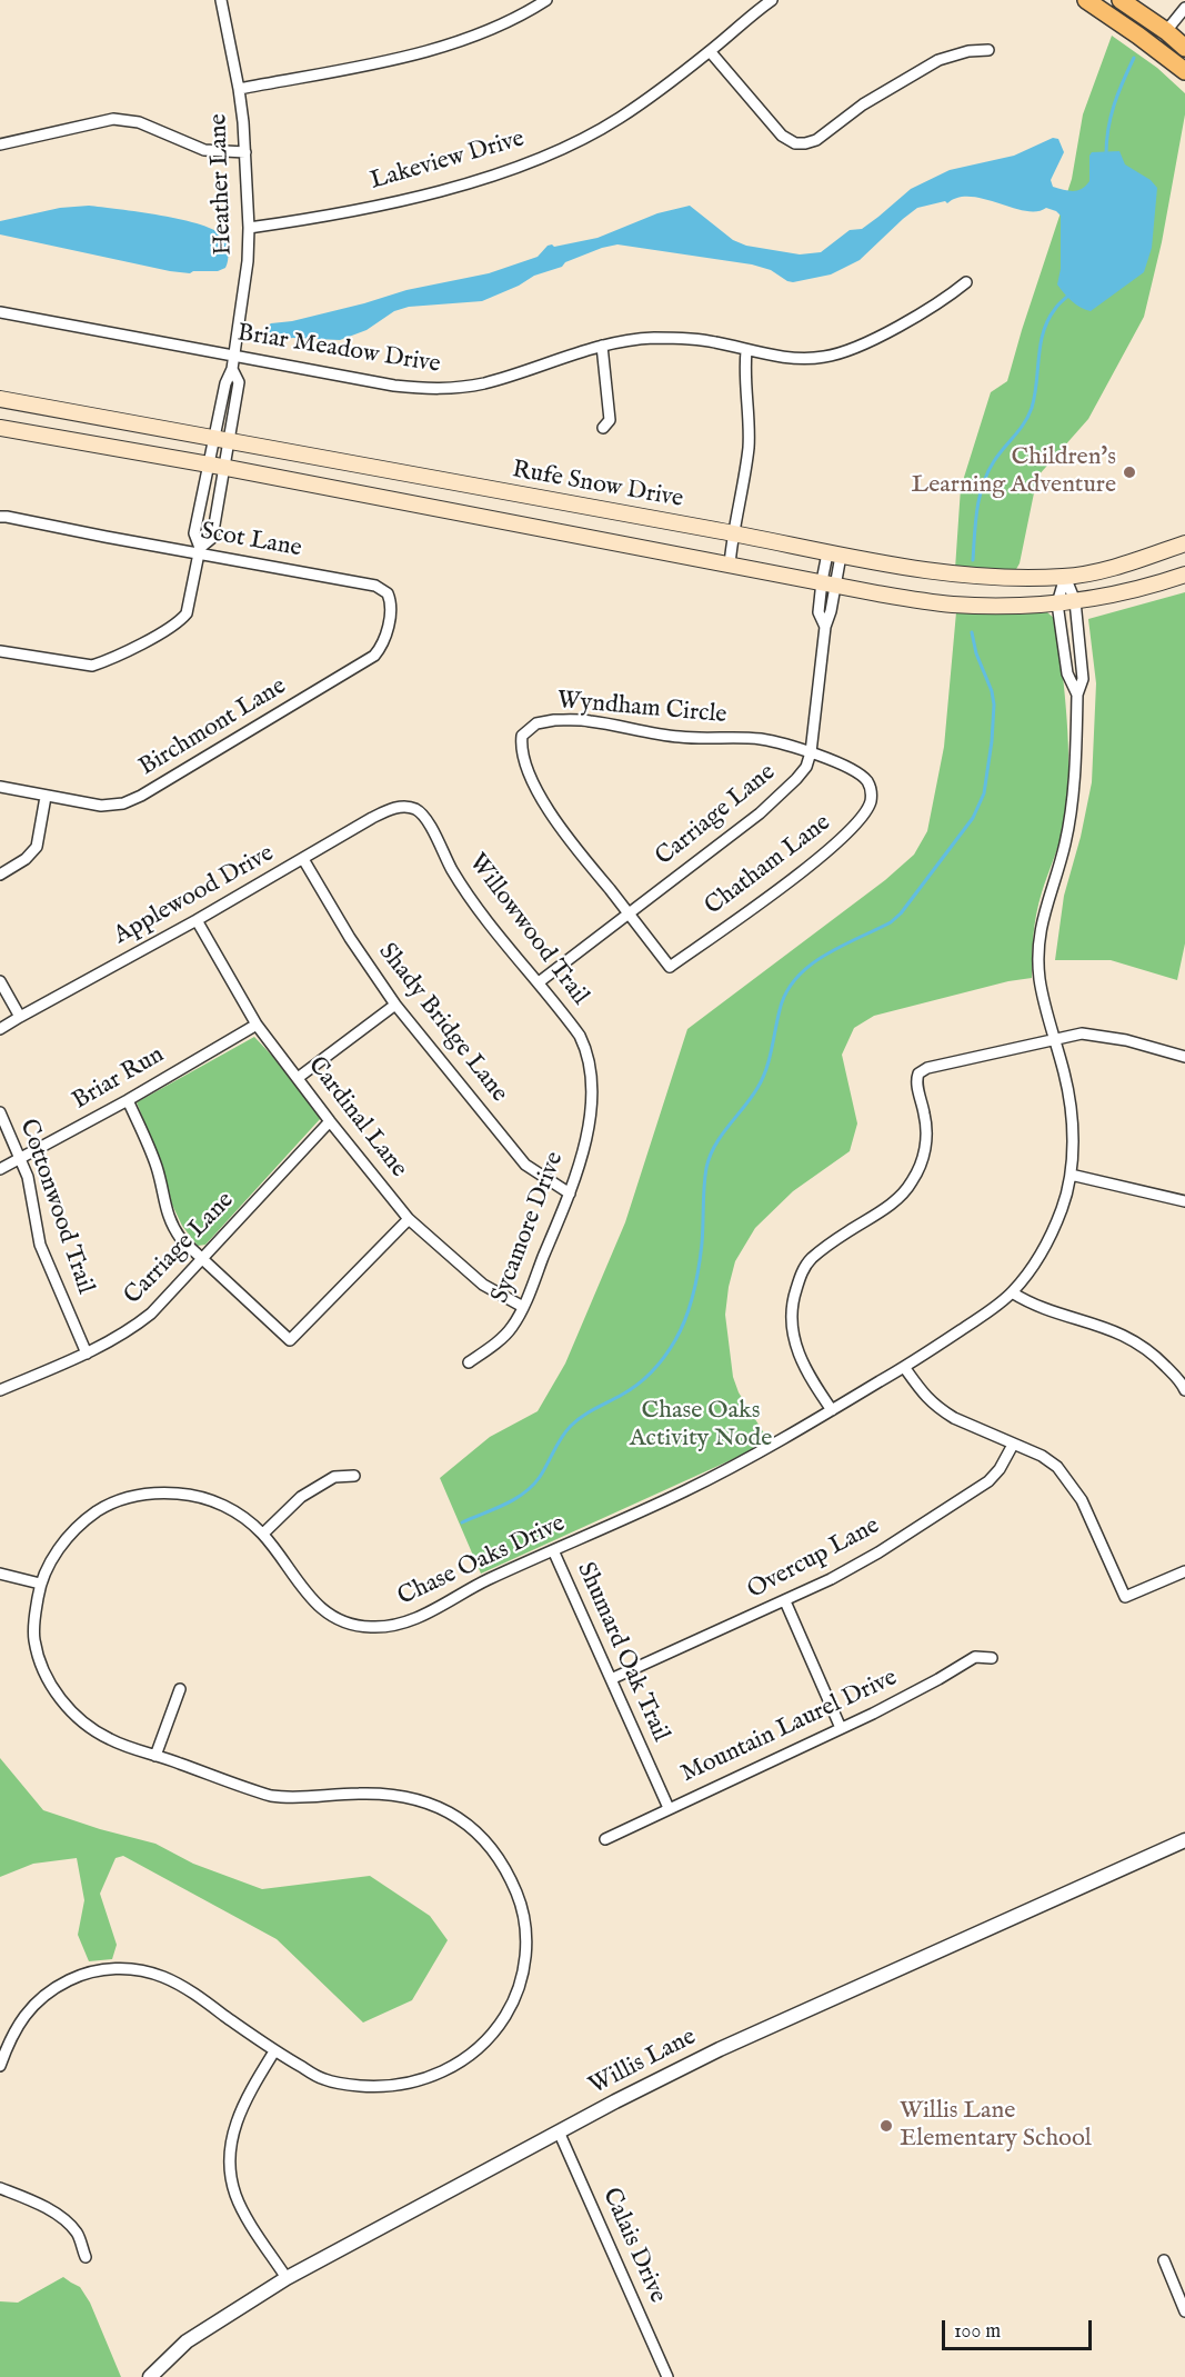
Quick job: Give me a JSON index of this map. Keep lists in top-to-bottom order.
{
  "streets": {
    "main road": ["Rufe Snow Drive"],
    "street": [
      "Lakeview Drive",
      "Heather Lane",
      "Briar Meadow Drive",
      "Scot Lane",
      "Wyndham Circle",
      "Birchmont Lane",
      "Carriage Lane",
      "Chatham Lane",
      "Applewood Drive",
      "Willowwood Trail",
      "Shady Bridge Lane",
      "Briar Run",
      "Cardinal Lane",
      "Cottonwood Trail",
      "Sycamore Drive",
      "Overcup Lane",
      "Chase Oaks Drive",
      "Shumard Oak Trail",
      "Mountain Laurel Drive",
      "Willis Lane",
      "Calais Drive"
    ]
  },
  "crossings": [
    ["Lakeview Drive", "Heather Lane"],
    ["Heather Lane", "Briar Meadow Drive"],
    ["Heather Lane", "Rufe Snow Drive"],
    ["Heather Lane", "Scot Lane"],
    ["Rufe Snow Drive", "Carriage Lane"],
    ["Rufe Snow Drive", "Chase Oaks Drive"],
    ["Scot Lane", "Birchmont Lane"],
    ["Wyndham Circle", "Carriage Lane"],
    ["Wyndham Circle", "Chatham Lane"],
    ["Carriage Lane", "Chatham Lane"],
    ["Carriage Lane", "Willowwood Trail"],
    ["Carriage Lane", "Cardinal Lane"],
    ["Carriage Lane", "Cottonwood Trail"],
    ["Applewood Drive", "Willowwood Trail"],
    ["Applewood Drive", "Shady Bridge Lane"],
    ["Applewood Drive", "Cardinal Lane"],
    ["Willowwood Trail", "Sycamore Drive"],
    ["Shady Bridge Lane", "Sycamore Drive"],
    ["Briar Run", "Cardinal Lane"],
    ["Briar Run", "Cottonwood Trail"],
    ["Cardinal Lane", "Sycamore Drive"],
    ["Overcup Lane", "Shumard Oak Trail"],
    ["Chase Oaks Drive", "Shumard Oak Trail"],
    ["Shumard Oak Trail", "Mountain Laurel Drive"],
    ["Willis Lane", "Calais Drive"]
  ],
  "parks": ["Chase Oaks Activity Node"],
  "places": ["Children's Learning Adventure", "Willis Lane Elementary School"],
  "scale_bar": "100 m"
}
